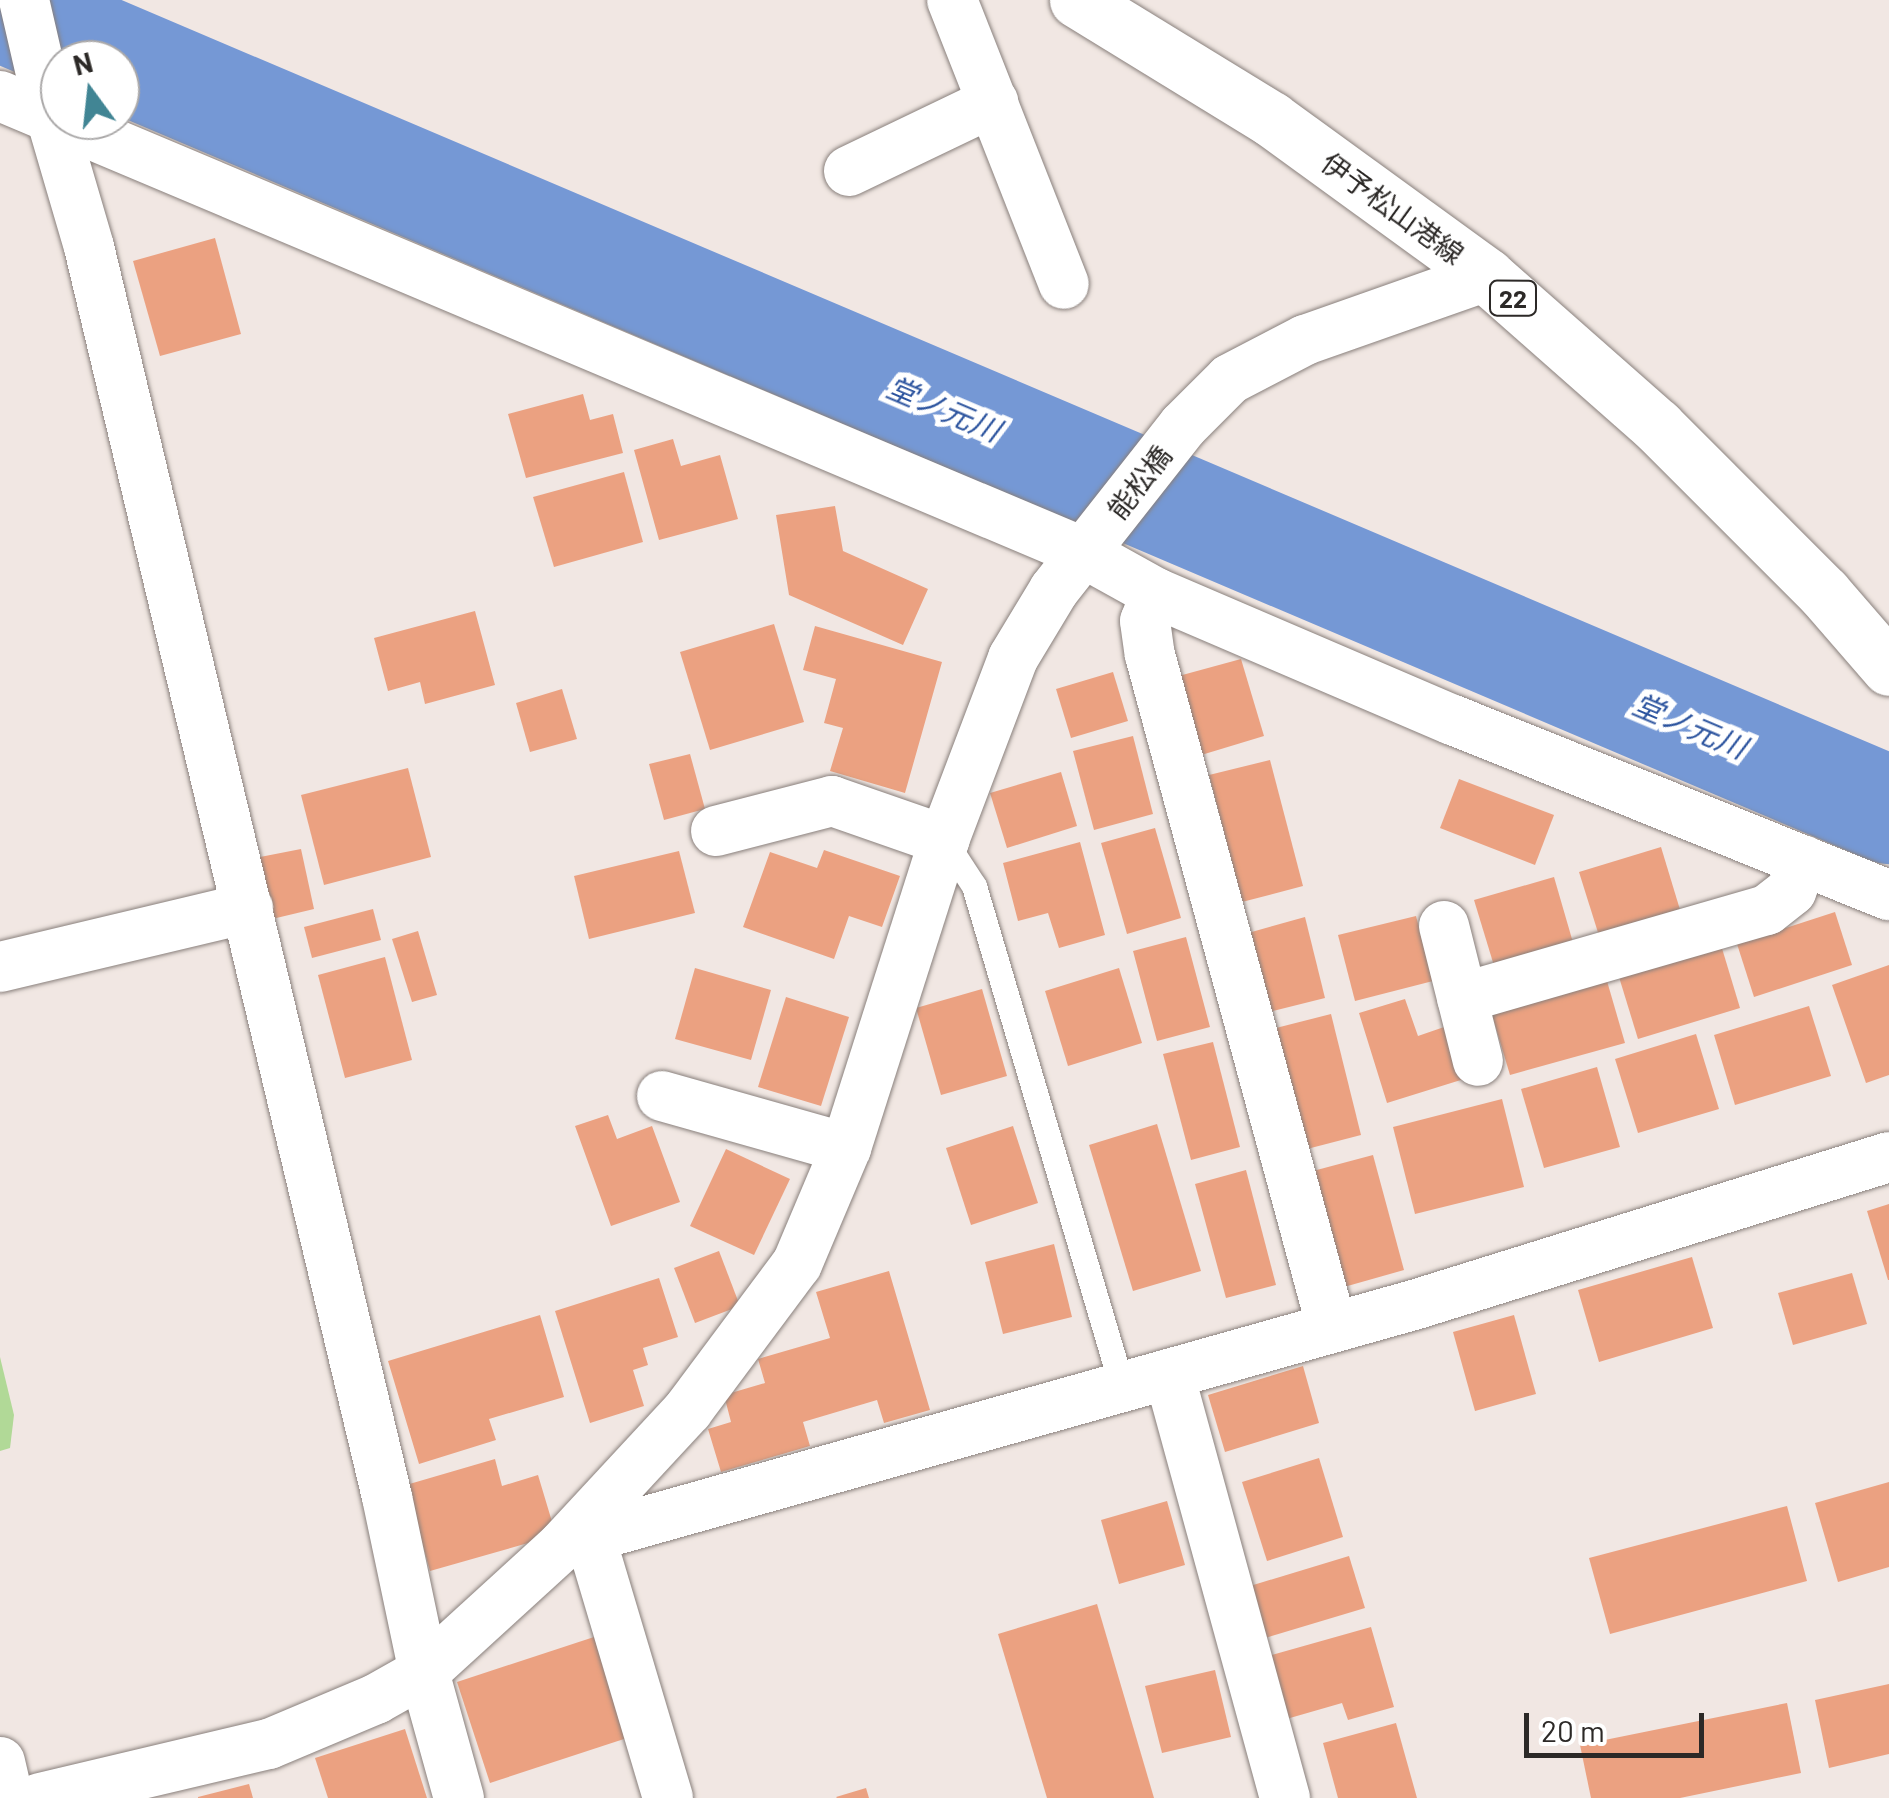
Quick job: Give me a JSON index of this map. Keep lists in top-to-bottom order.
{
  "streets": {
    "main road": ["伊予松山港線", "22"],
    "street": ["能松橋"]
  },
  "crossings": [
    ["伊予松山港線", "能松橋"]
  ],
  "water": ["堂ノ元川"],
  "scale_bar": "20 m",
  "north": "top"
}
